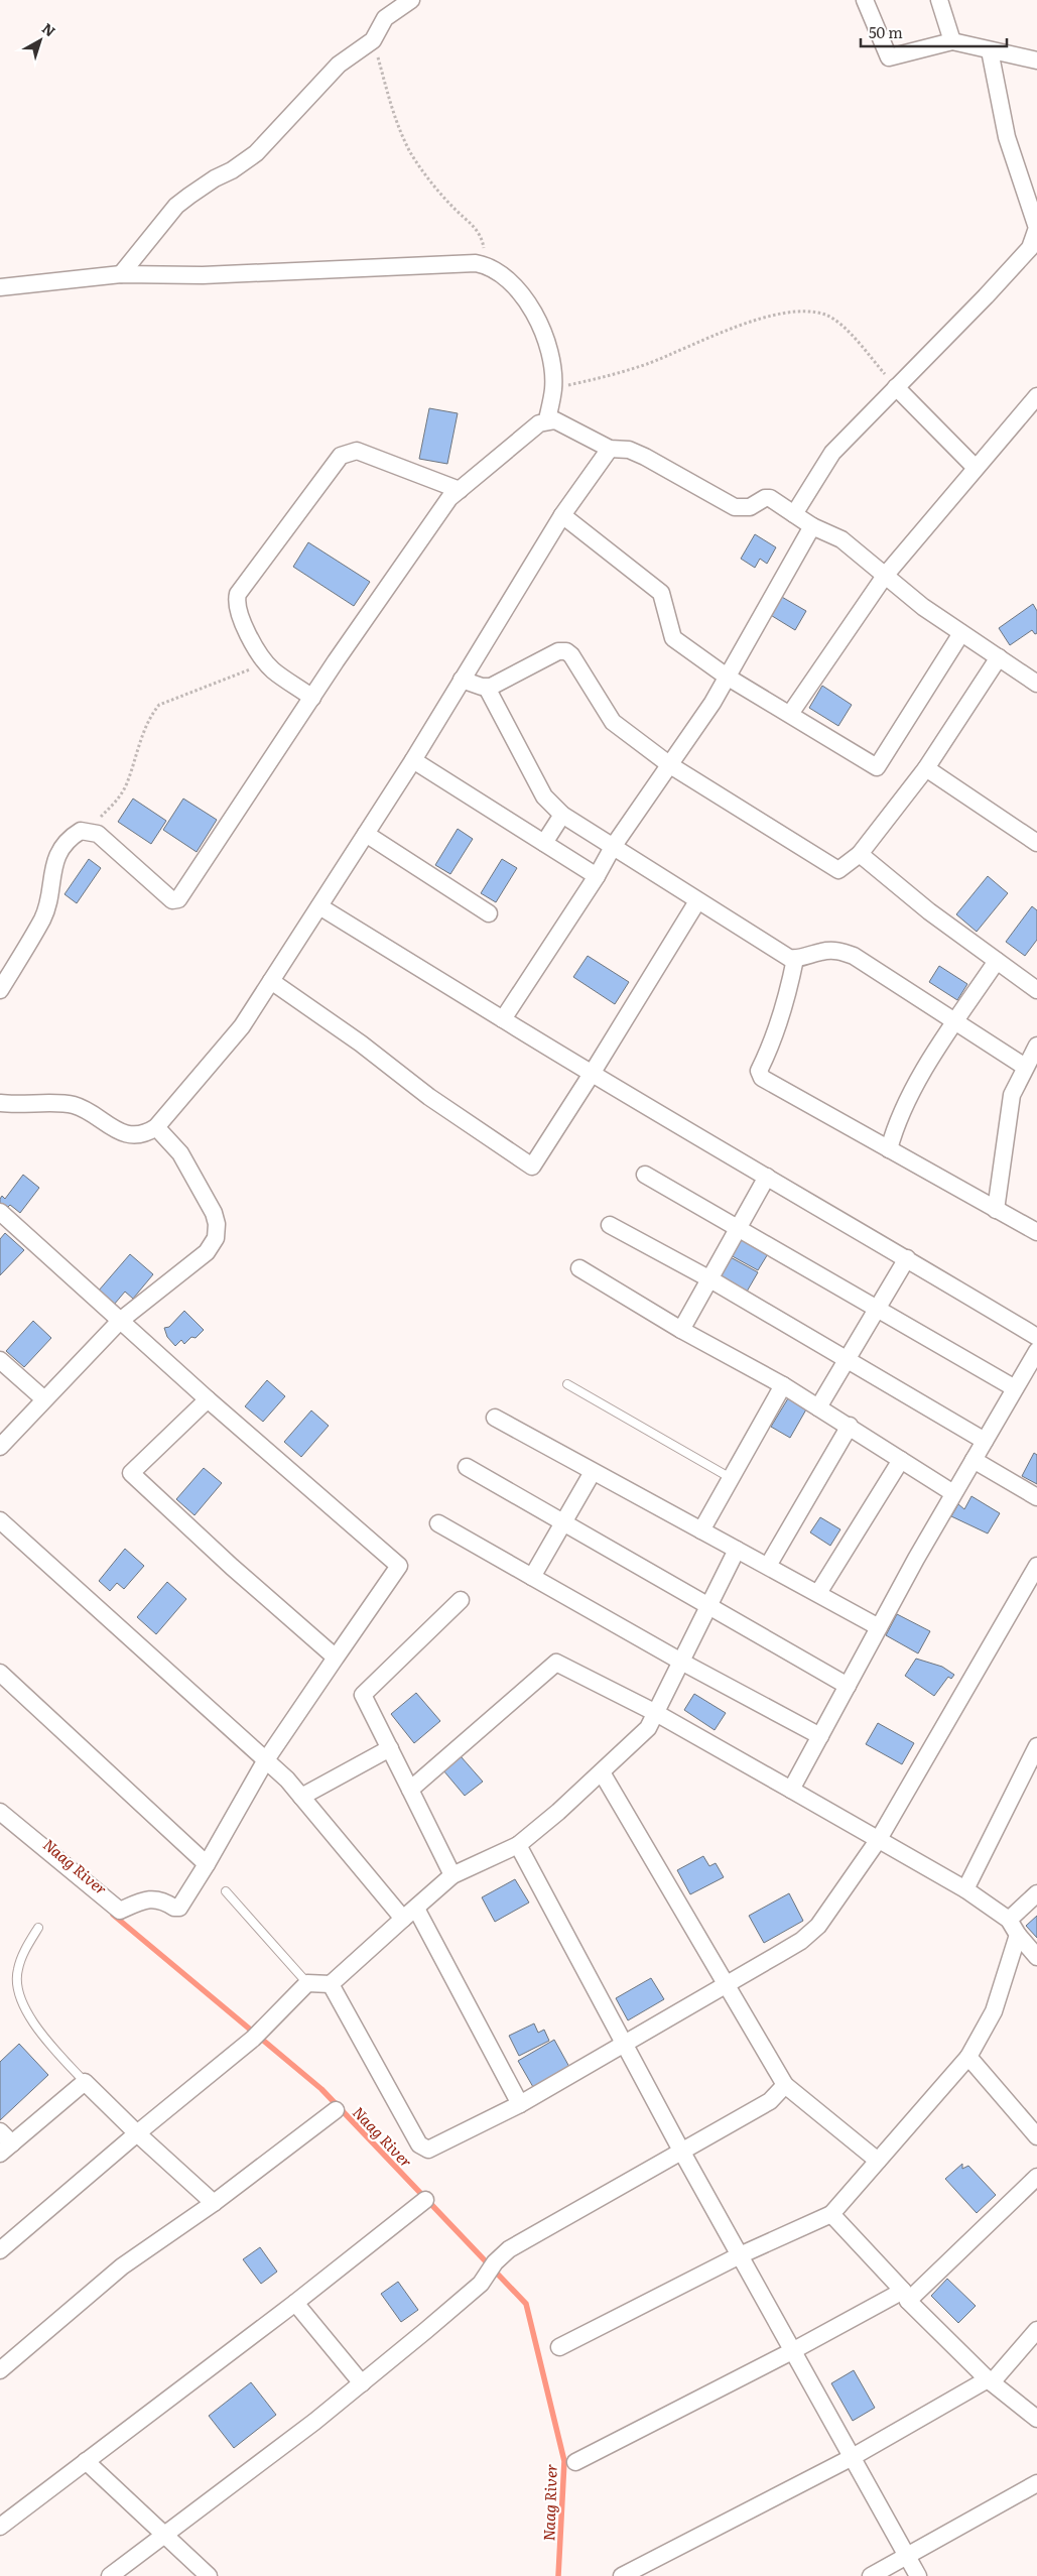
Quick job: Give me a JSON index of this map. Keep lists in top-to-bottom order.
{
  "water": ["Naag River"],
  "scale_bar": "50 m",
  "north": "top right"
}
